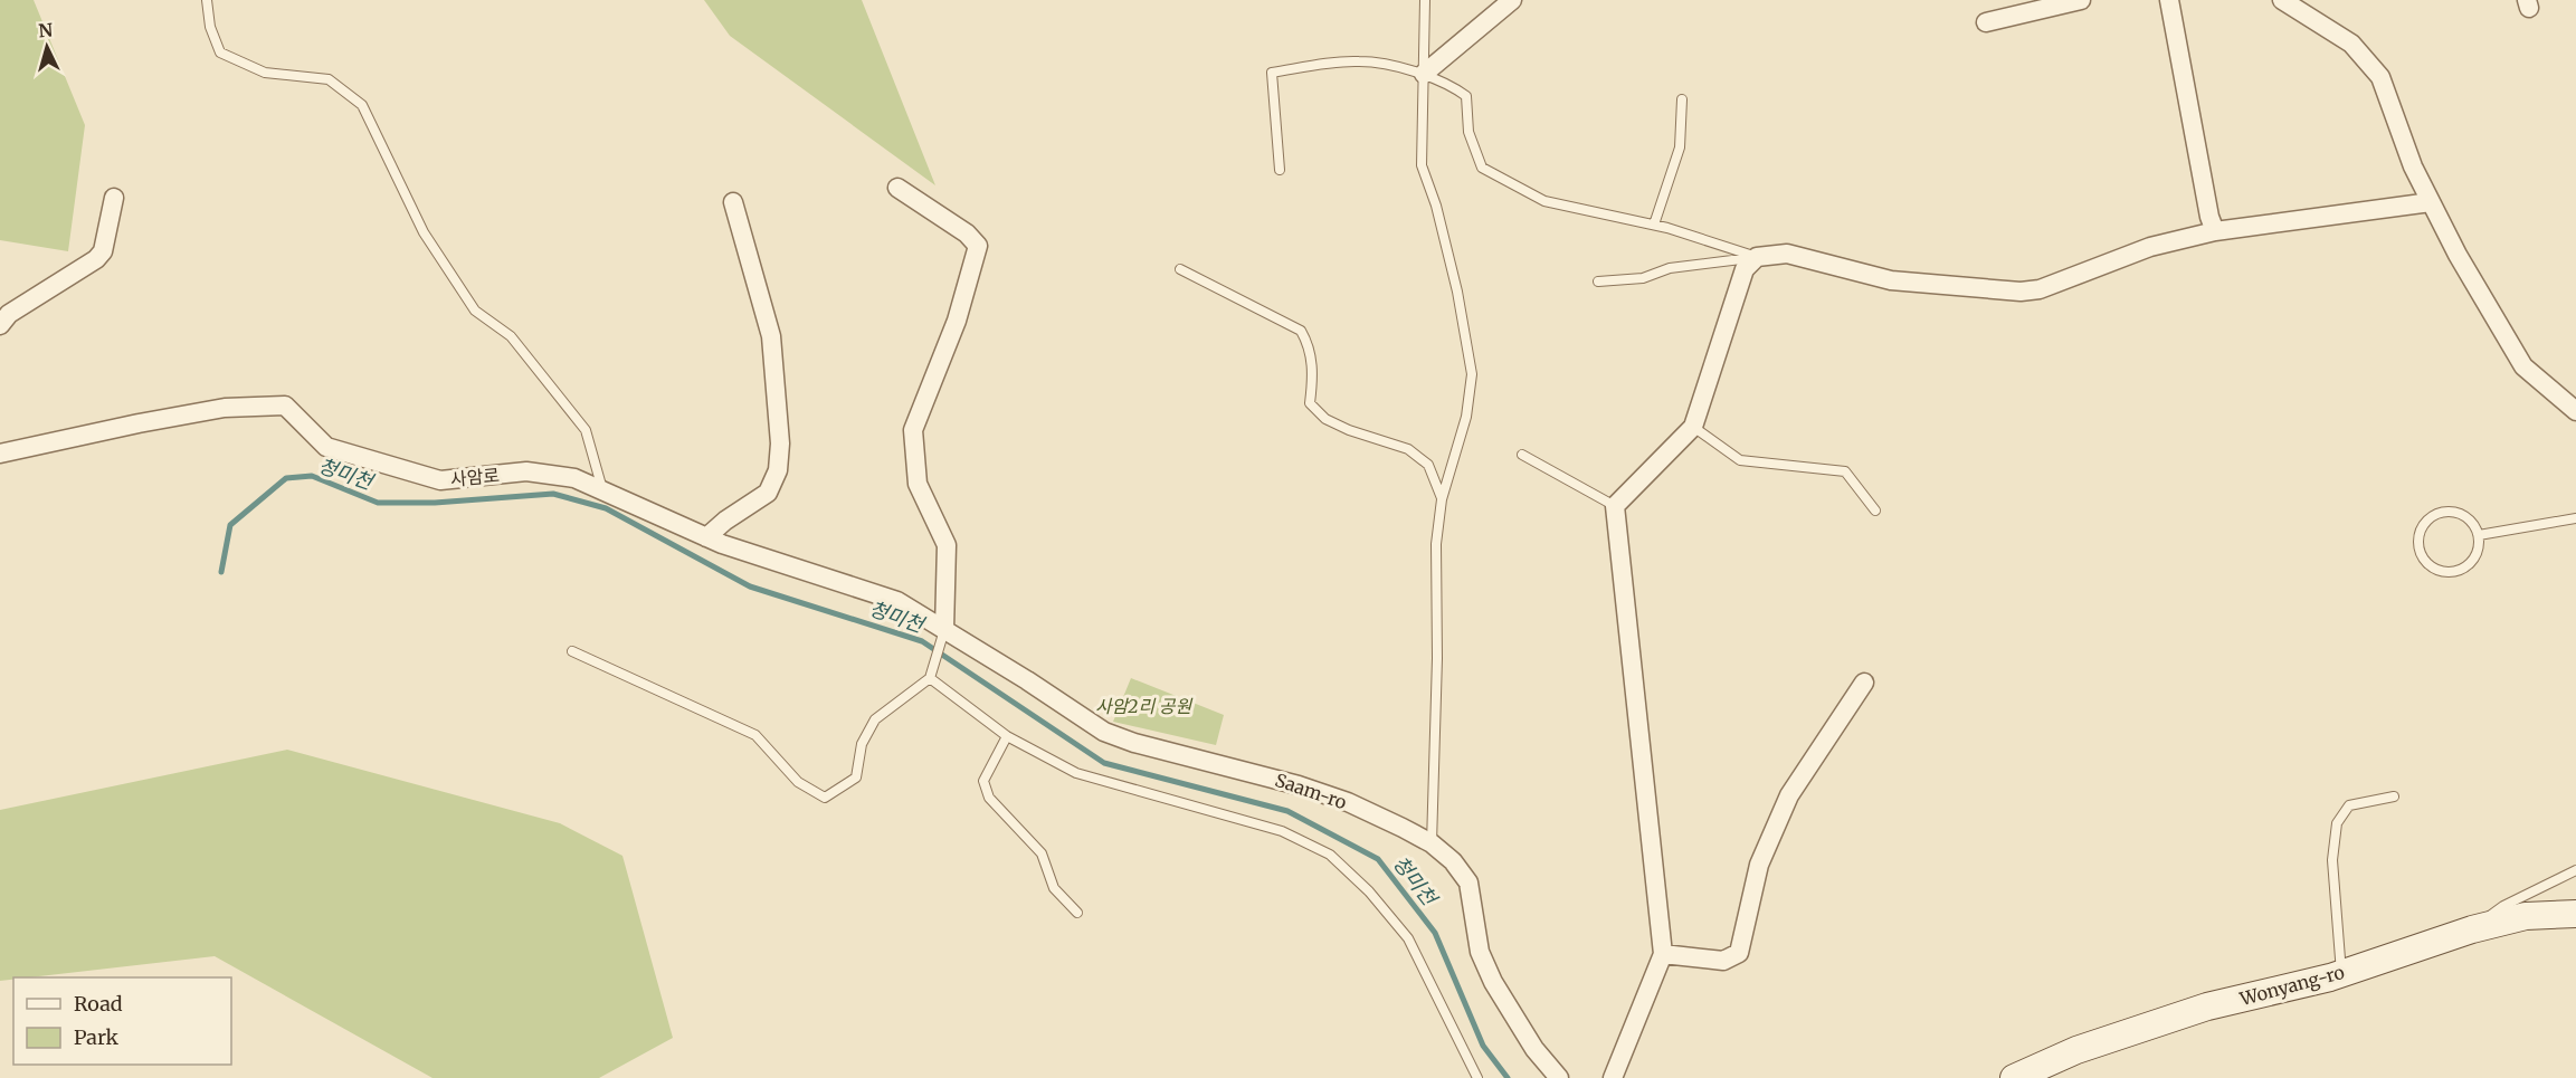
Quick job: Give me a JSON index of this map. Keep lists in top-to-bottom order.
{
  "streets": {
    "main road": ["Wonyang-ro"],
    "street": ["사암로", "Saam-ro"]
  },
  "crossings": [
    ["사암로", "Saam-ro"]
  ],
  "water": ["청미천"],
  "parks": ["사암2리 공원"],
  "legend": ["Road", "Park"],
  "north": "top"
}
